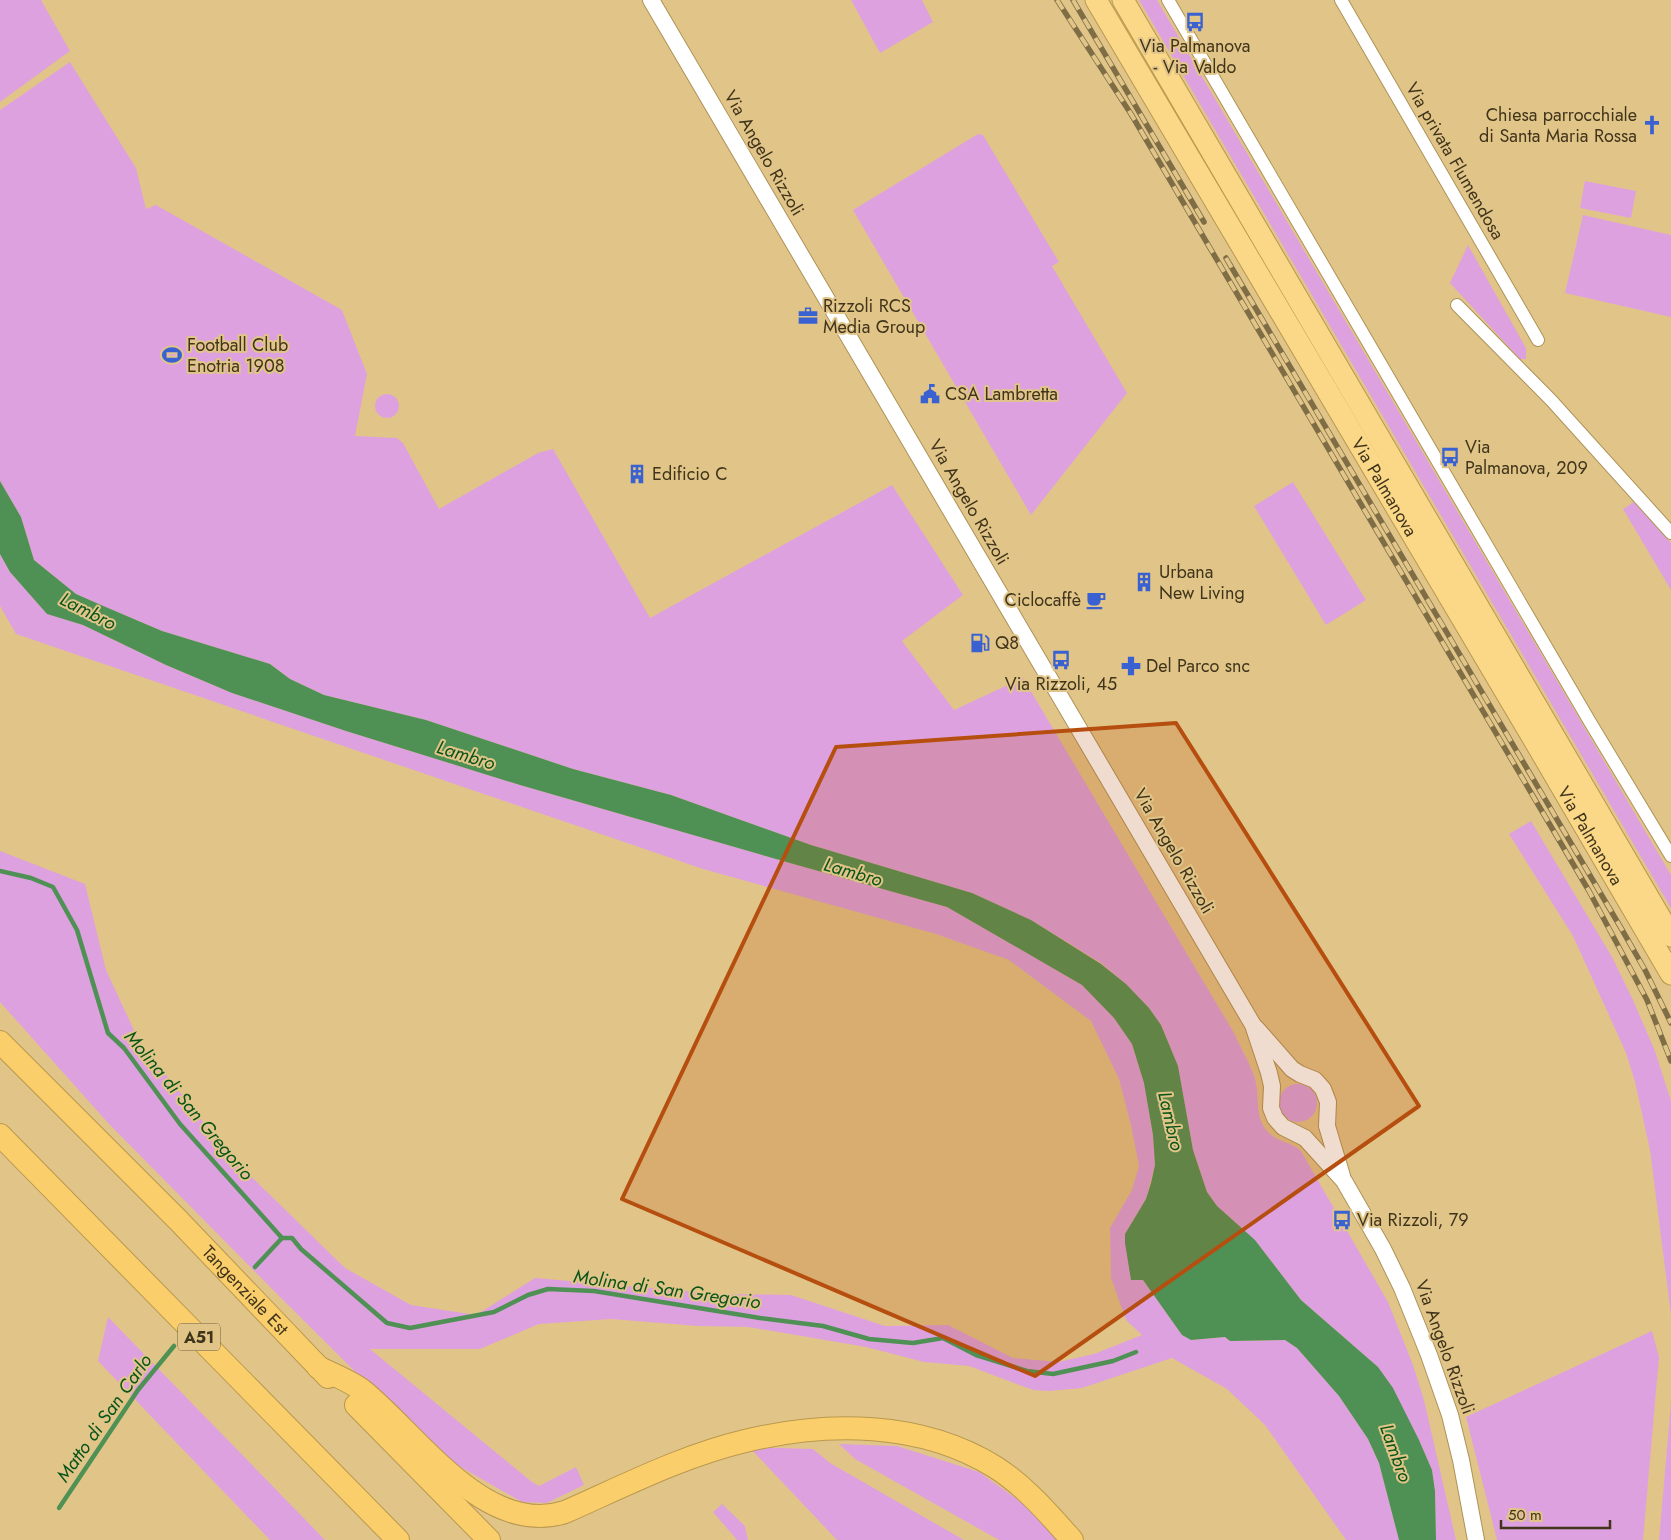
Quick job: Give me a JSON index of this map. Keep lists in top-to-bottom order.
{
  "streets": {
    "highway": ["Via Palmanova", "Tangenziale Est", "A51"],
    "street": ["Via Angelo Rizzoli", "Via privata Flumendosa"]
  },
  "water": ["Lambro", "Molina di San Gregorio", "Matto di San Carlo"],
  "places": {
    "bus stop": [
      "Via Palmanova - Via Valdo",
      "Via Palmanova, 209",
      "Via Rizzoli, 45",
      "Via Rizzoli, 79"
    ],
    "church": ["Chiesa parrocchiale di Santa Maria Rossa"],
    "office": ["Rizzoli RCS Media Group"],
    "sports": ["Football Club Enotria 1908"],
    "public building": ["CSA Lambretta"],
    "building": ["Edificio C", "Urbana New Living"],
    "cafe": ["Ciclocaffè"],
    "fuel station": ["Q8"],
    "pharmacy": ["Del Parco snc"]
  },
  "scale_bar": "50 m"
}
